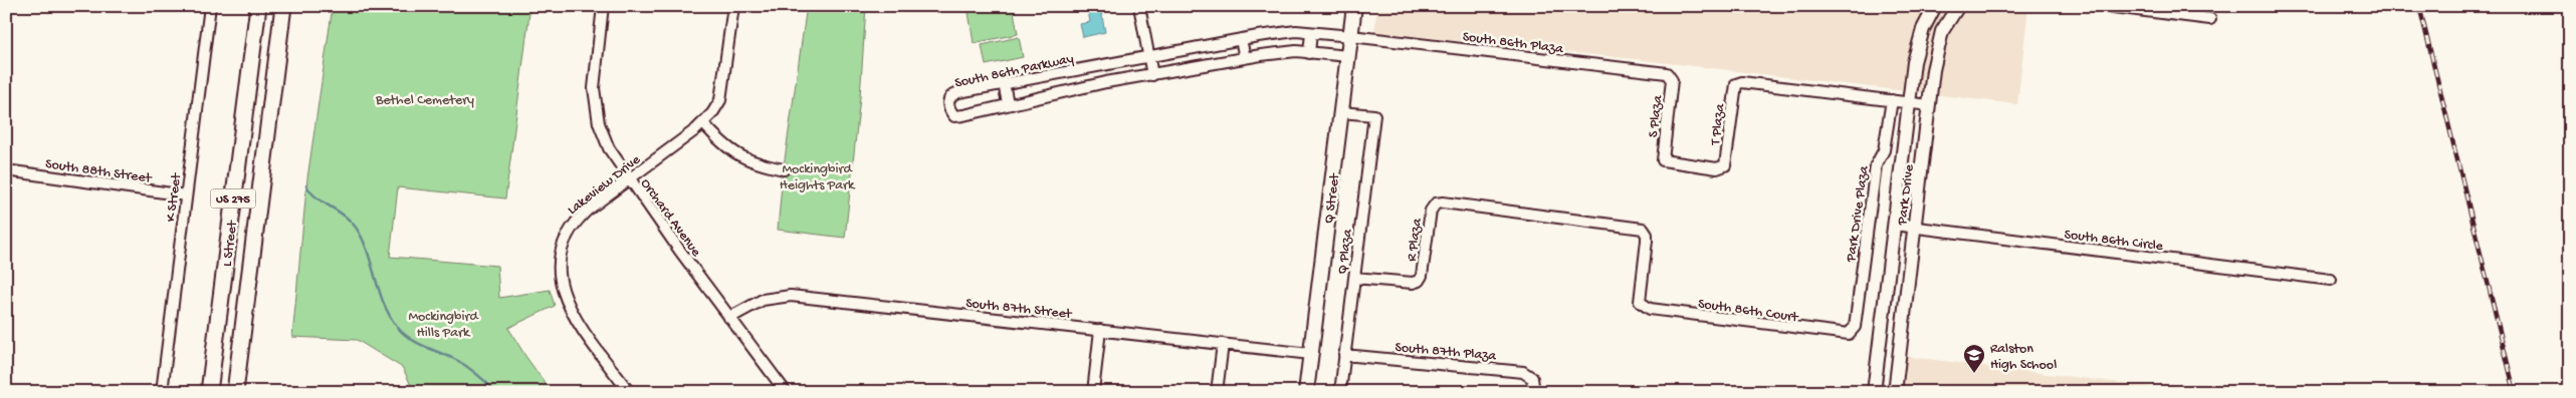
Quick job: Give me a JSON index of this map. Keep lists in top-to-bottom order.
{
  "streets": {
    "main road": ["US 275", "Q Street", "L Street"],
    "street": [
      "South 86th Plaza",
      "South 86th Parkway",
      "S Plaza",
      "T Plaza",
      "South 88th Street",
      "Lakeview Drive",
      "Park Drive",
      "K Street",
      "Park Drive Plaza",
      "Orchard Avenue",
      "South 86th Circle",
      "R Plaza",
      "Q Plaza",
      "South 87th Street",
      "South 86th Court",
      "South 87th Plaza"
    ]
  },
  "crossings": [
    ["South 86th Plaza", "South 86th Parkway"],
    ["South 86th Plaza", "S Plaza"],
    ["South 86th Plaza", "Q Street"],
    ["South 86th Parkway", "Q Street"],
    ["S Plaza", "T Plaza"],
    ["T Plaza", "Park Drive Plaza"],
    ["South 88th Street", "K Street"],
    ["Lakeview Drive", "Orchard Avenue"],
    ["Park Drive", "South 86th Circle"],
    ["Q Street", "Q Plaza"],
    ["Q Street", "South 87th Street"],
    ["Park Drive Plaza", "South 86th Court"],
    ["Orchard Avenue", "South 87th Street"],
    ["R Plaza", "Q Plaza"],
    ["R Plaza", "South 86th Court"],
    ["Q Plaza", "South 87th Plaza"]
  ],
  "parks": ["Bethel Cemetery", "Mockingbird Heights Park", "Mockingbird Hills Park"],
  "places": {
    "school or university": ["Ralston High School"]
  }
}
